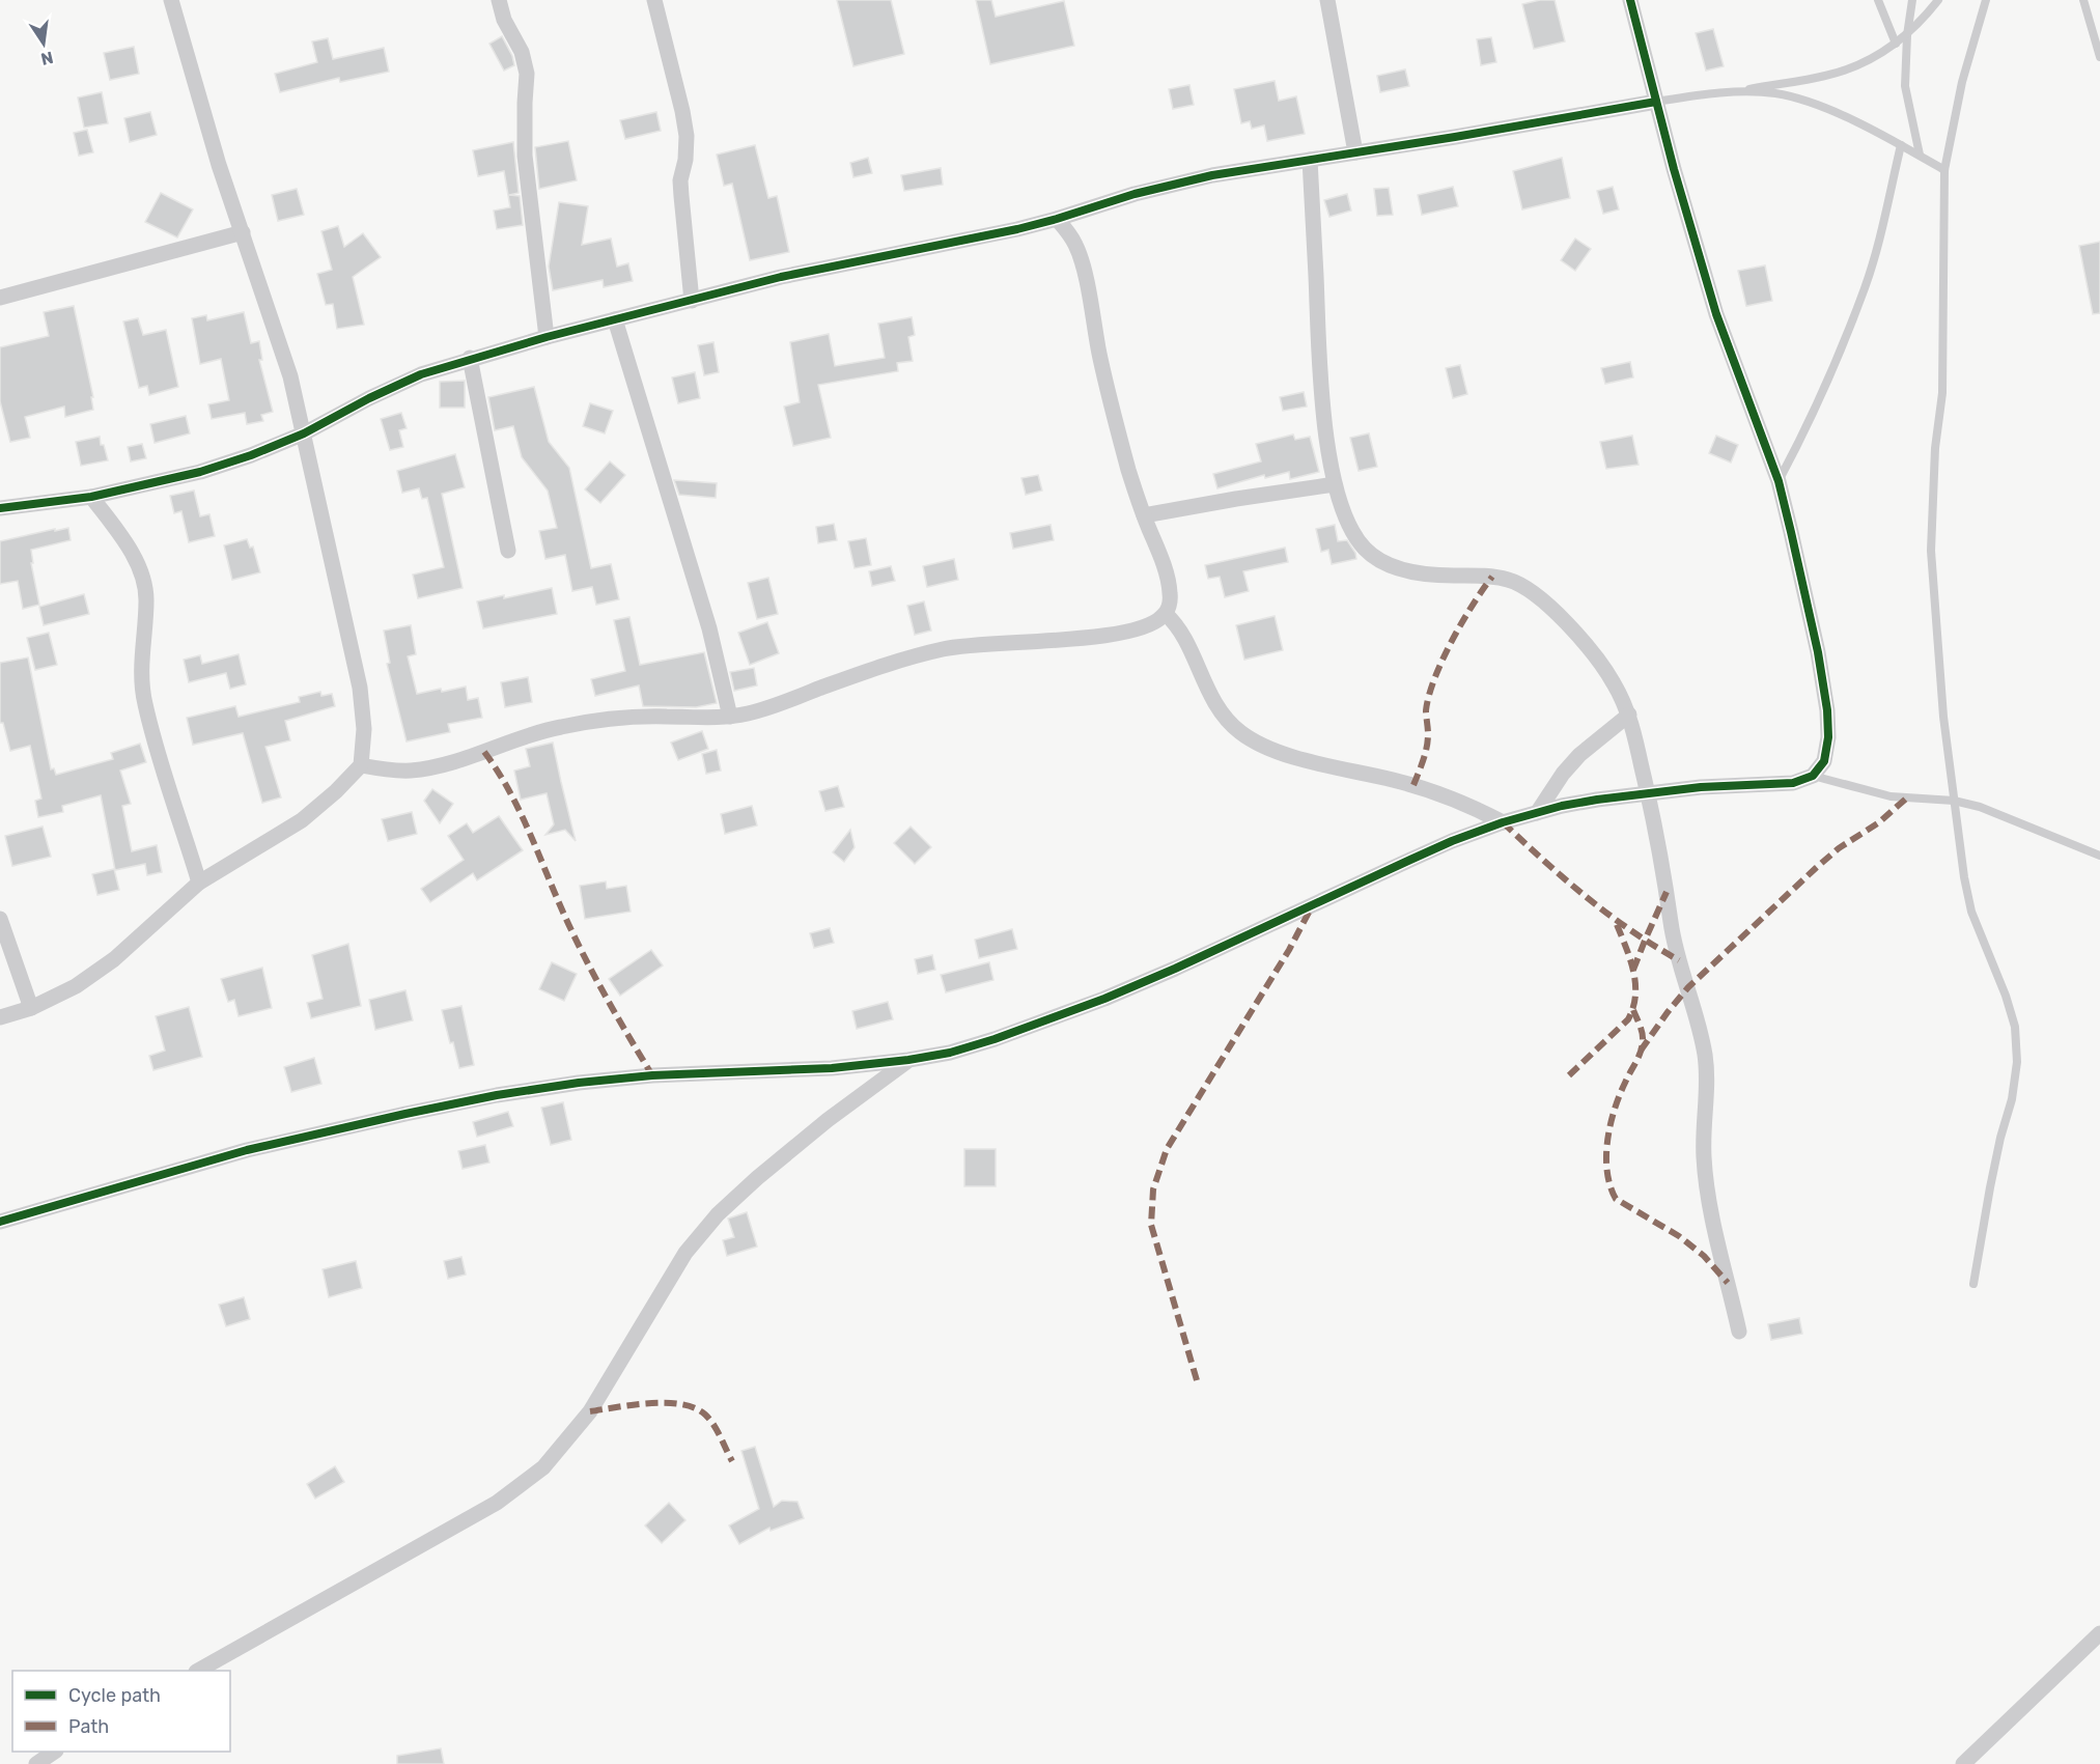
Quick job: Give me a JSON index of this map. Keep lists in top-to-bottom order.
{
  "legend": ["Cycle path", "Path"],
  "north": "bottom"
}
